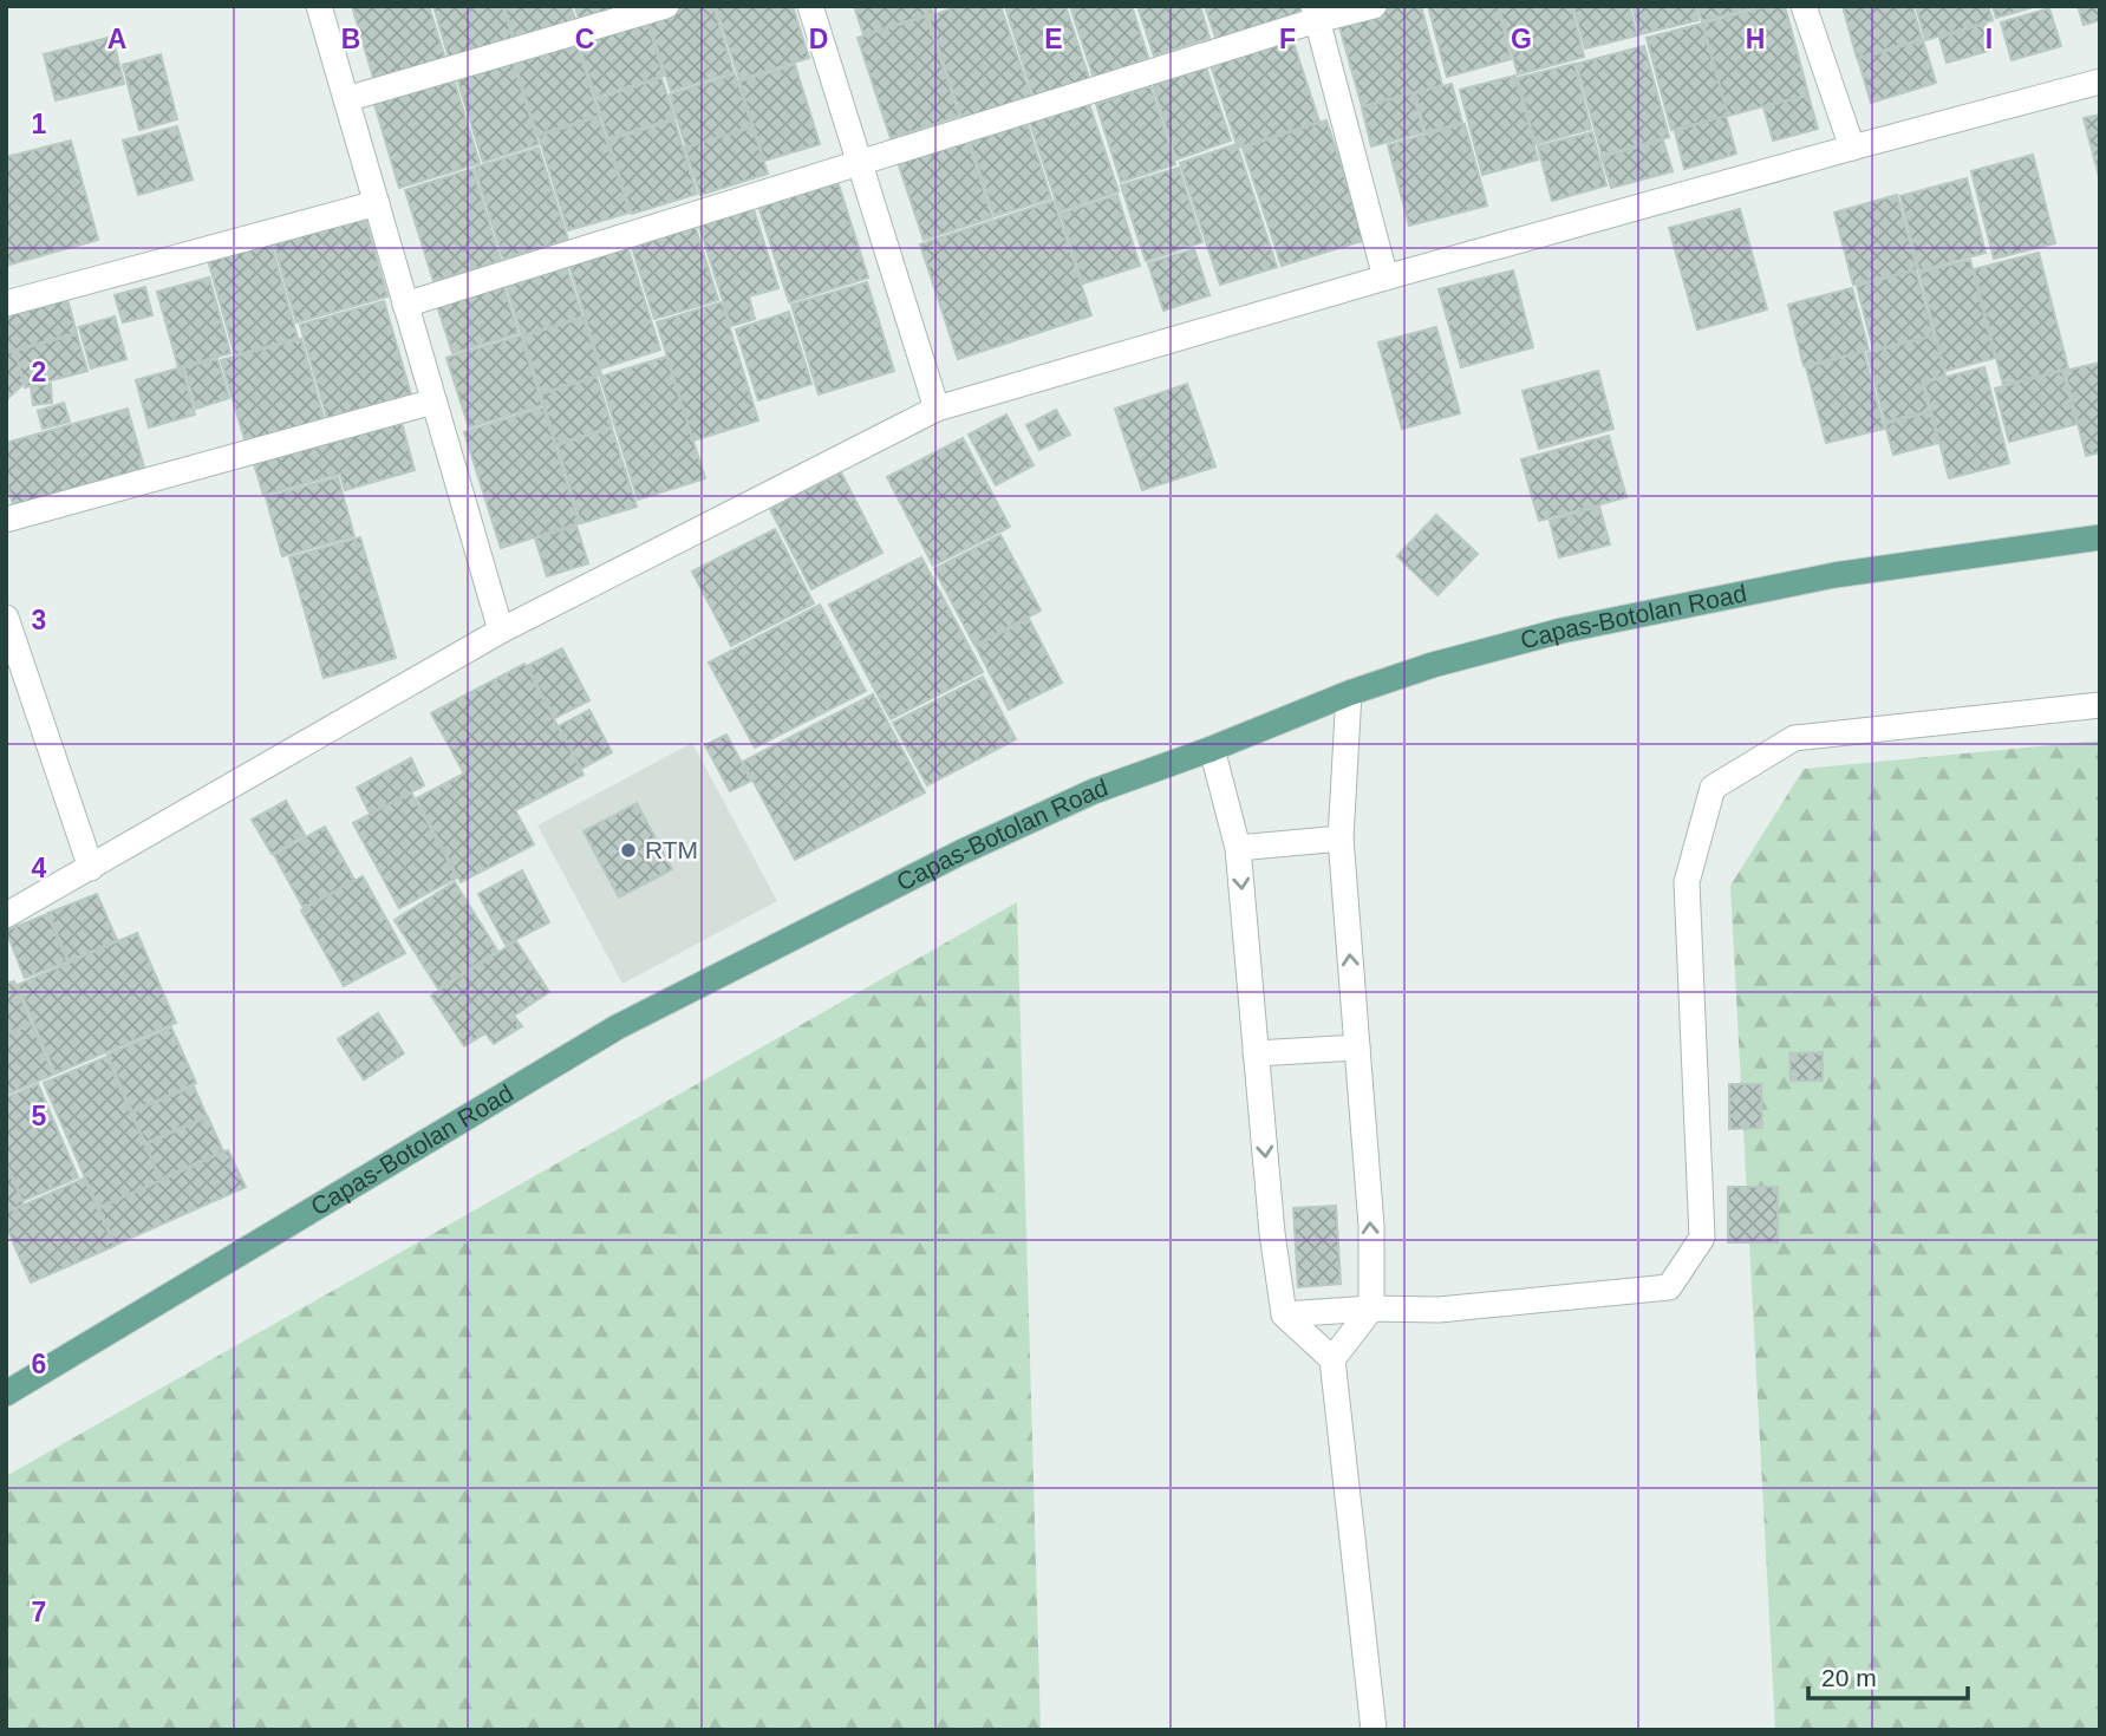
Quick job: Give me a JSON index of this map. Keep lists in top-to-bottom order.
{
  "streets": {
    "main road": ["Capas-Botolan Road"]
  },
  "places": ["RTM"],
  "scale_bar": "20 m",
  "grid": {
    "columns": [
      "A",
      "B",
      "C",
      "D",
      "E",
      "F",
      "G",
      "H",
      "I"
    ],
    "rows": [
      "1",
      "2",
      "3",
      "4",
      "5",
      "6",
      "7"
    ]
  }
}
